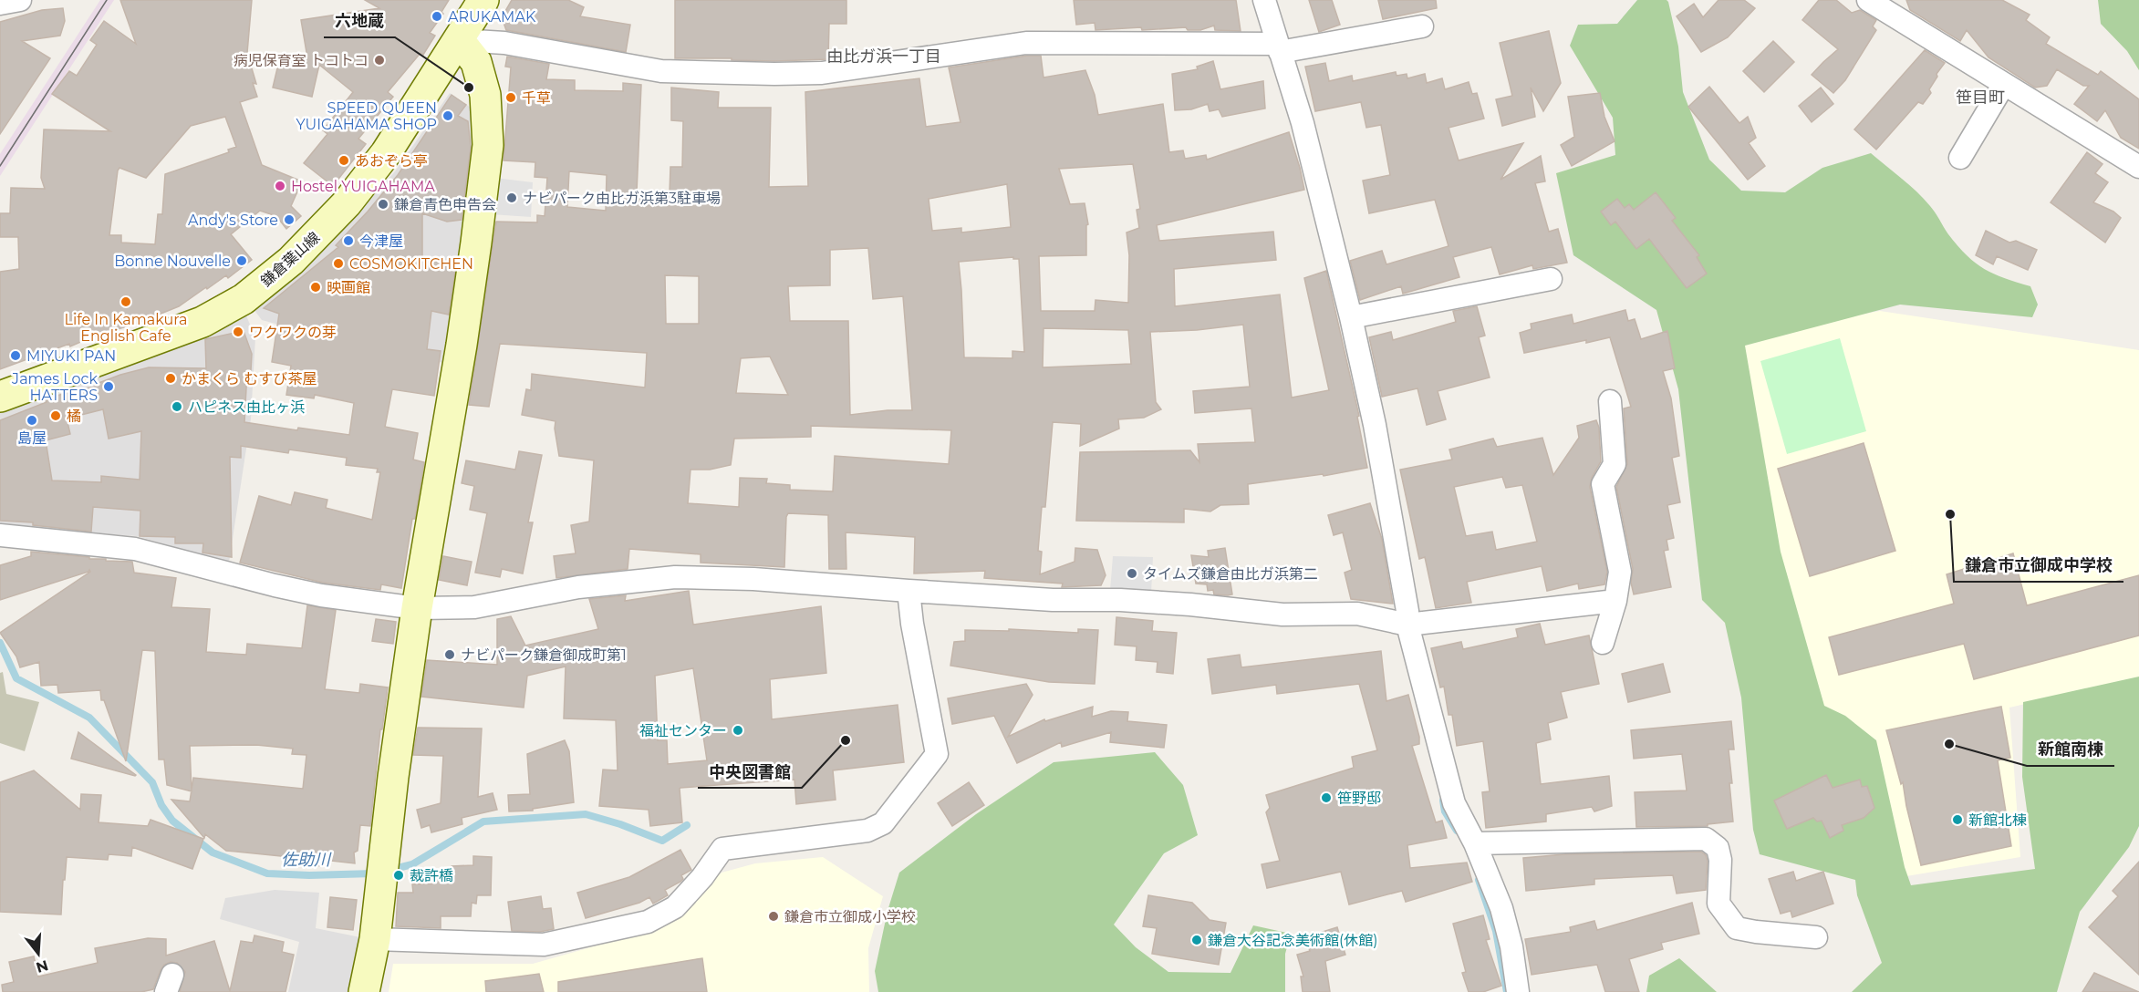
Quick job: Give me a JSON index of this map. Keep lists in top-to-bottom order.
{
  "streets": {
    "street": ["鎌倉葉山線"]
  },
  "districts": ["由比ガ浜一丁目", "笹目町"],
  "water": ["佐助川"],
  "places": [
    "ARUKAMAK",
    "病児保育室 トコトコ",
    "六地蔵",
    "千草",
    "SPEED QUEEN YUIGAHAMA SHOP",
    "あおぞら亭",
    "Hostel YUIGAHAMA",
    "ナビパーク由比ガ浜第3駐車場",
    "鎌倉青色申告会",
    "Andy's Store",
    "今津屋",
    "Bonne Nouvelle",
    "COSMOKITCHEN",
    "映画館",
    "Life In Kamakura English Cafe",
    "ワクワクの芽",
    "MIYUKI PAN",
    "かまくら むすび茶屋",
    "James Lock HATTERS",
    "ハピネス由比ヶ浜",
    "橘",
    "島屋",
    "鎌倉市立御成中学校",
    "タイムズ鎌倉由比ガ浜第二",
    "ナビパーク鎌倉御成町第1",
    "福祉センター",
    "中央図書館",
    "新館南棟",
    "笹野邸",
    "新館北棟",
    "裁許橋",
    "鎌倉市立御成小学校",
    "鎌倉大谷記念美術館(休館)"
  ],
  "north": "bottom"
}
